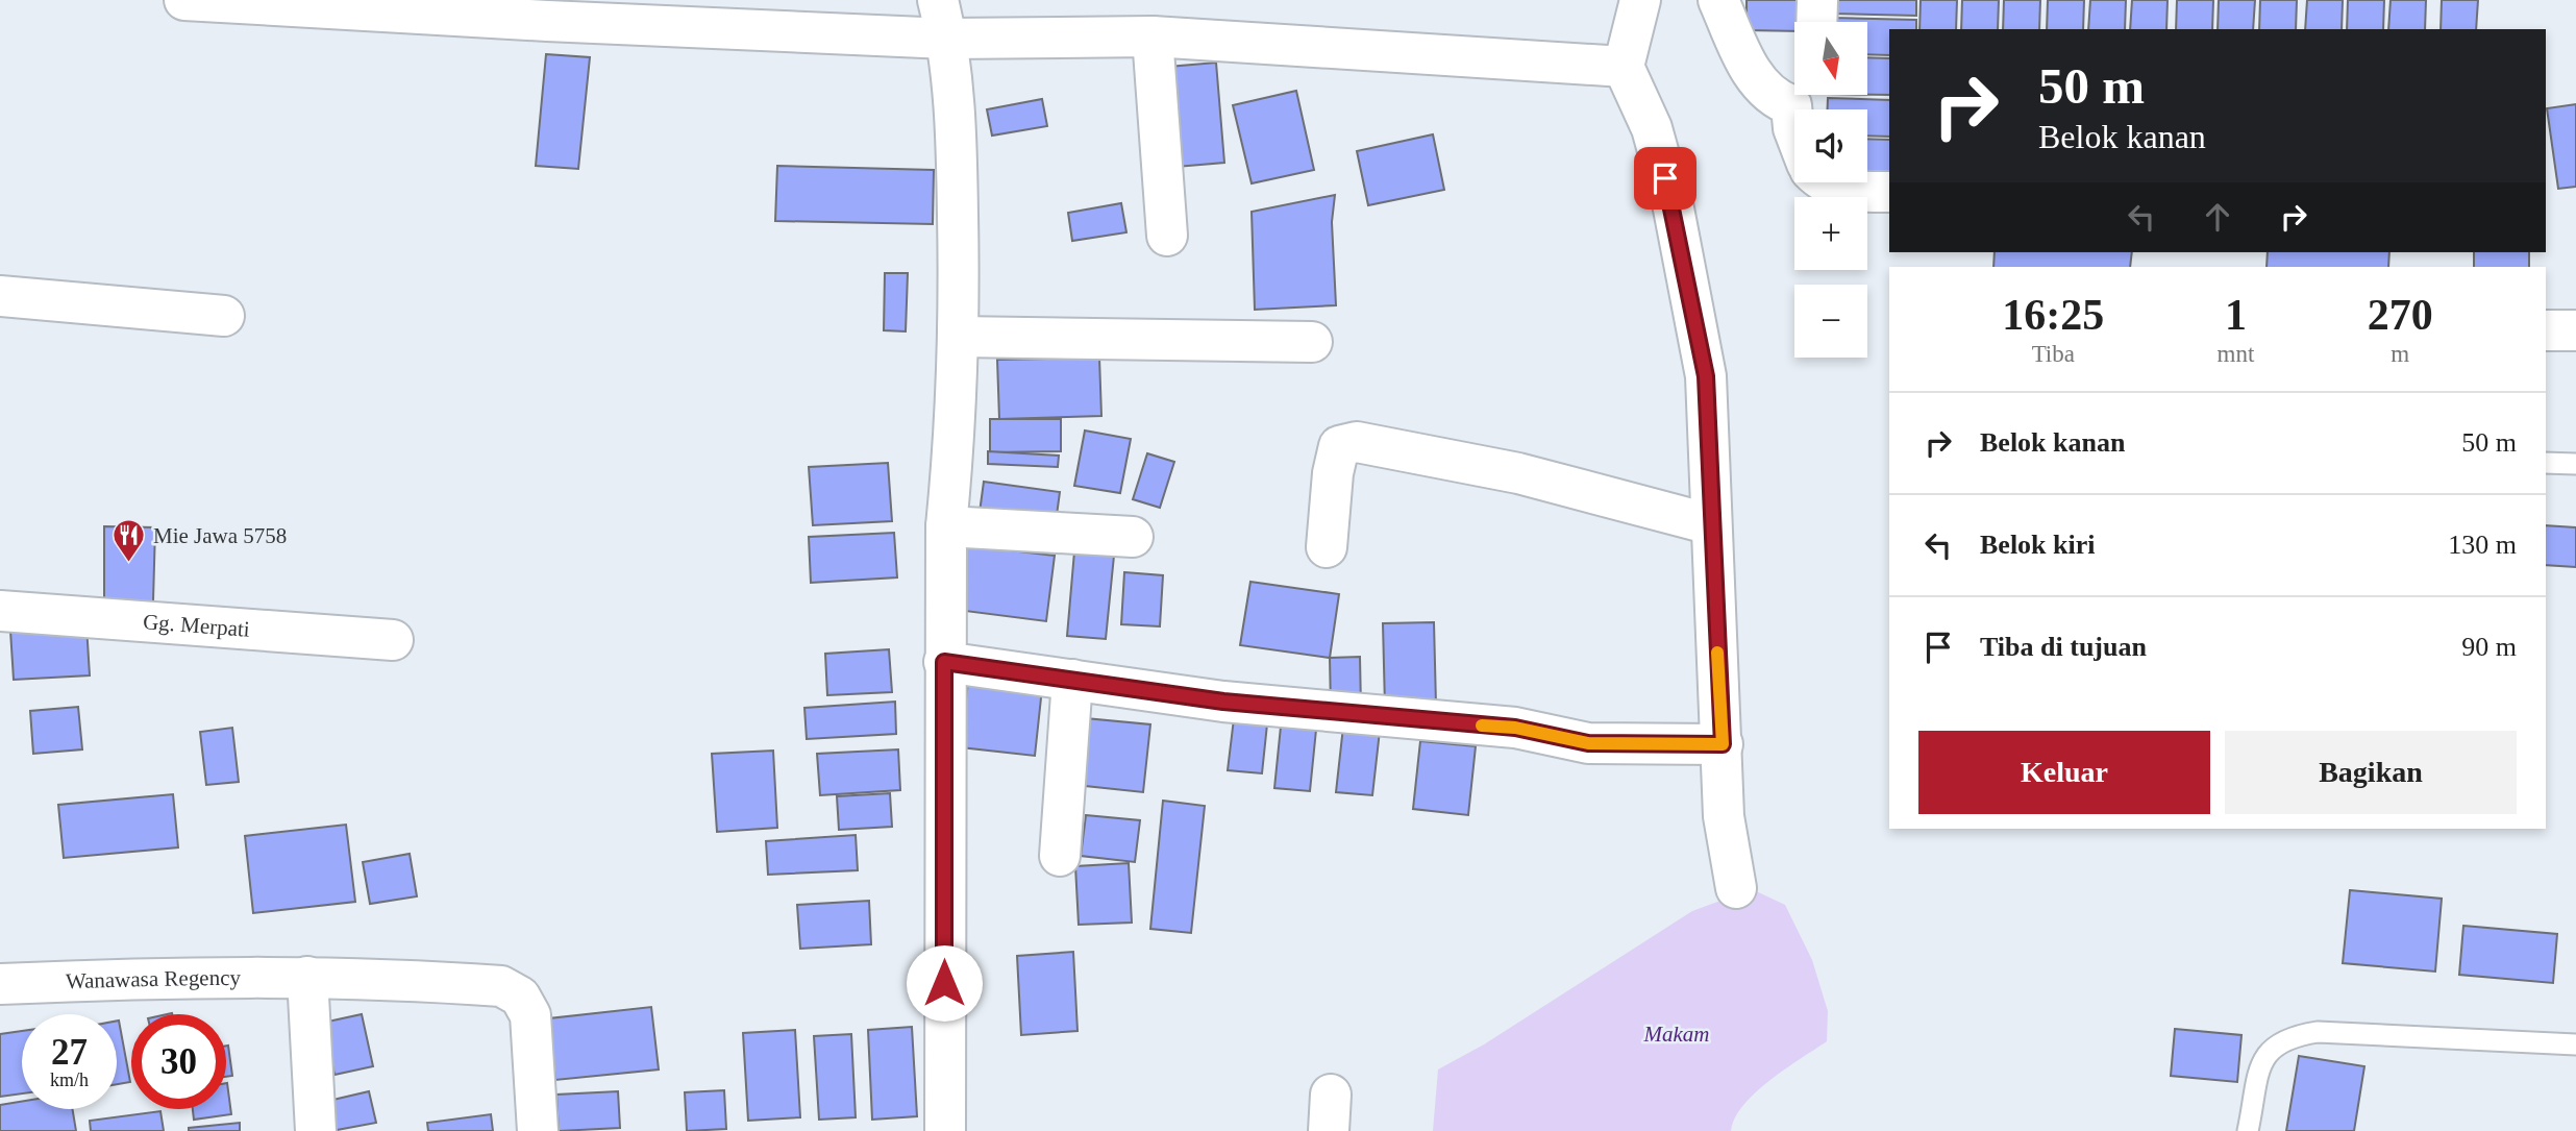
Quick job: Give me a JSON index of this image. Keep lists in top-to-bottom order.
{
  "streets": {
    "street": ["Gg. Merpati", "Wanawasa Regency"]
  },
  "parks": ["Makam"],
  "places": {
    "restaurant": ["Mie Jawa 5758"]
  },
  "north": "bottom",
  "page": {
    "map_buttons": ["+", "−"],
    "turn": ["50 m", "Belok kanan"],
    "eta": [
      "16:25",
      "Tiba",
      "1",
      "mnt",
      "270",
      "m"
    ],
    "list": [
      {
        "name": "Belok kanan",
        "value": "50 m"
      },
      {
        "name": "Belok kiri",
        "value": "130 m"
      },
      {
        "name": "Tiba di tujuan",
        "value": "90 m"
      }
    ],
    "buttons": ["Keluar", "Bagikan"],
    "speed": "27 km/h",
    "limit": "30"
  }
}
